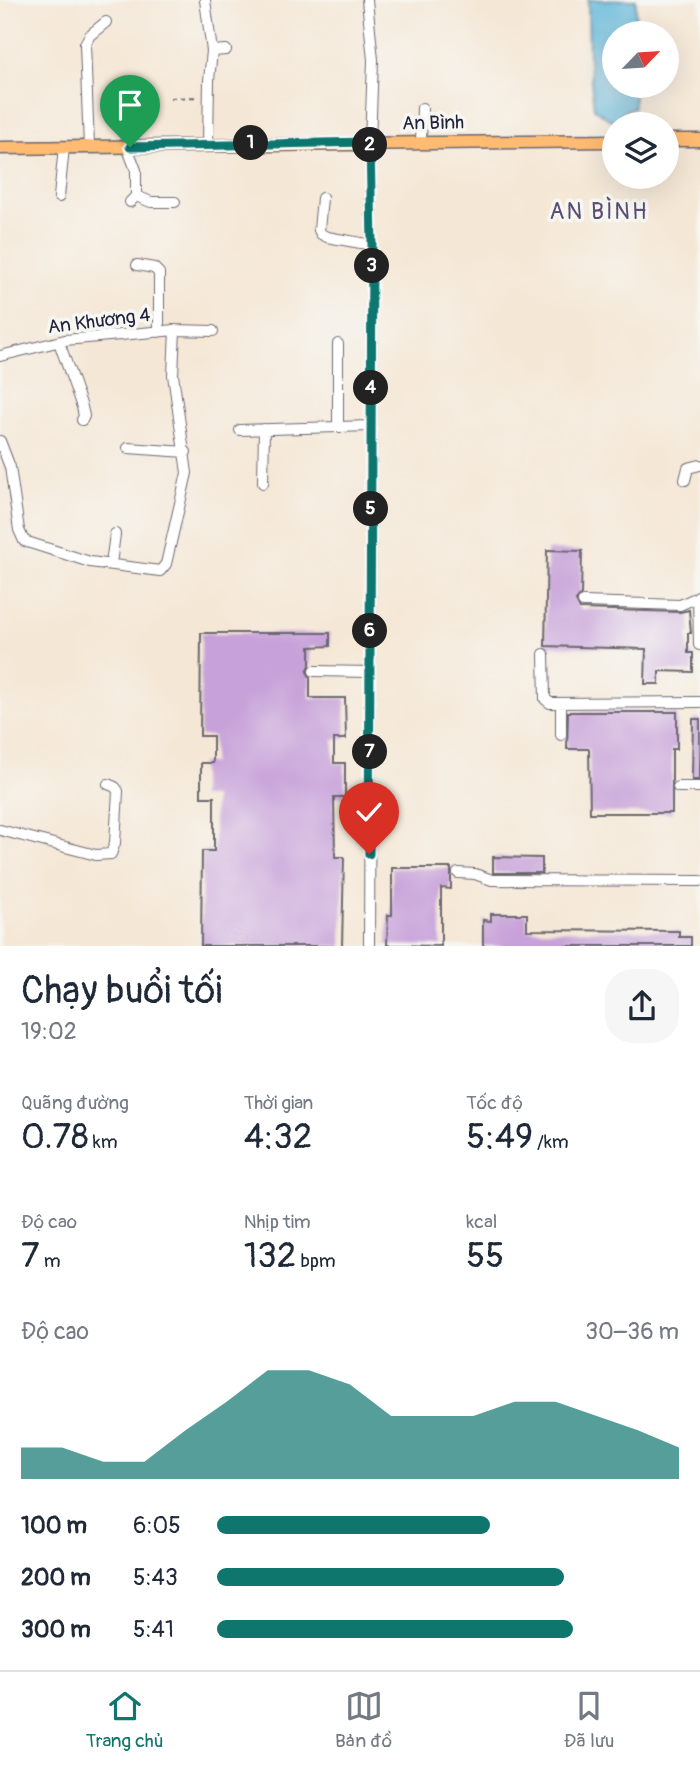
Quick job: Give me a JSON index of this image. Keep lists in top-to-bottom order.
{
  "streets": {
    "main road": ["An Bình"],
    "street": ["An Khương 4"]
  },
  "districts": ["AN BÌNH"],
  "north": "top right",
  "page": {
    "pins": [
      "1",
      "2",
      "3",
      "4",
      "5",
      "6",
      "7"
    ],
    "heading": ["Chạy buổi tối", "19:02"],
    "stats": [
      ["Quãng đường", "0.78 km"],
      ["Thời gian", "4:32"],
      ["Tốc độ", "5:49 /km"],
      ["Độ cao", "7 m"],
      ["Nhịp tim", "132 bpm"],
      ["kcal", "55"]
    ],
    "chart": ["Độ cao", "30–36 m"],
    "list": [
      {
        "name": "100 m",
        "note": "6:05"
      },
      {
        "name": "200 m",
        "note": "5:43"
      },
      {
        "name": "300 m",
        "note": "5:41"
      }
    ],
    "tabs": ["Trang chủ", "Bản đồ", "Đã lưu"]
  }
}
